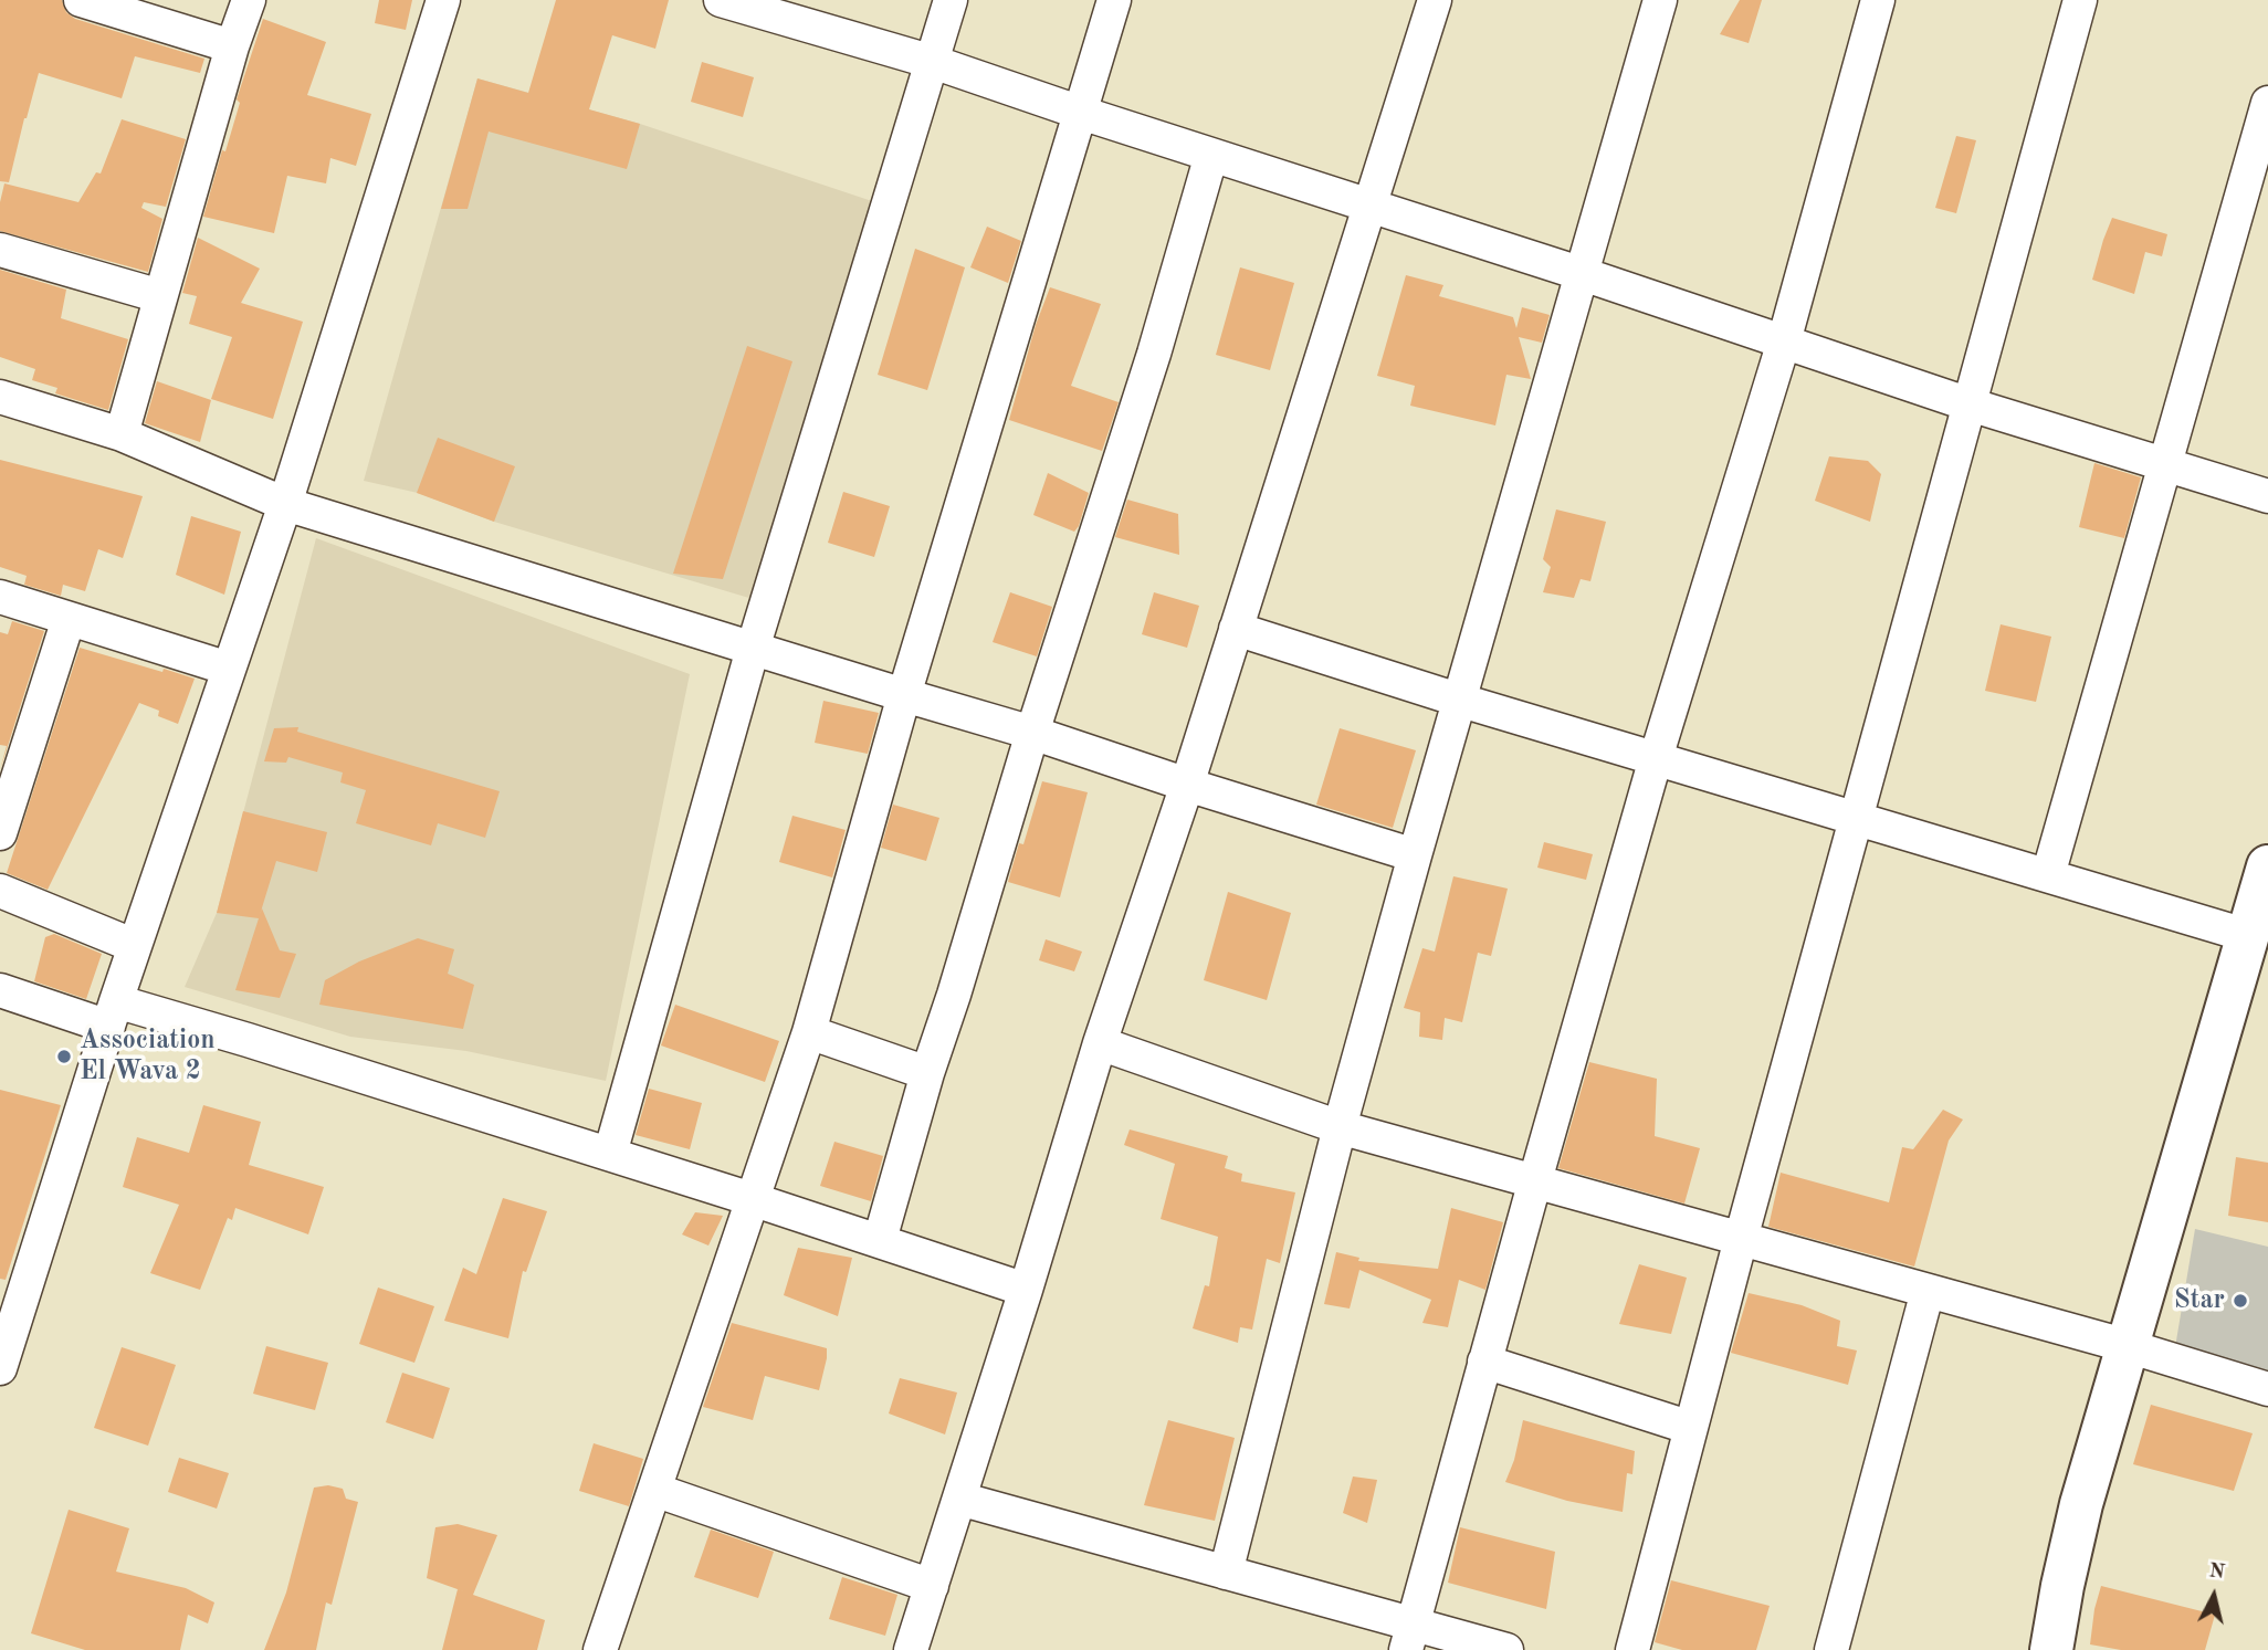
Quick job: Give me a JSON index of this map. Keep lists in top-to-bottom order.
{
  "places": ["Association El Wava 2", "Star"],
  "north": "top"
}
